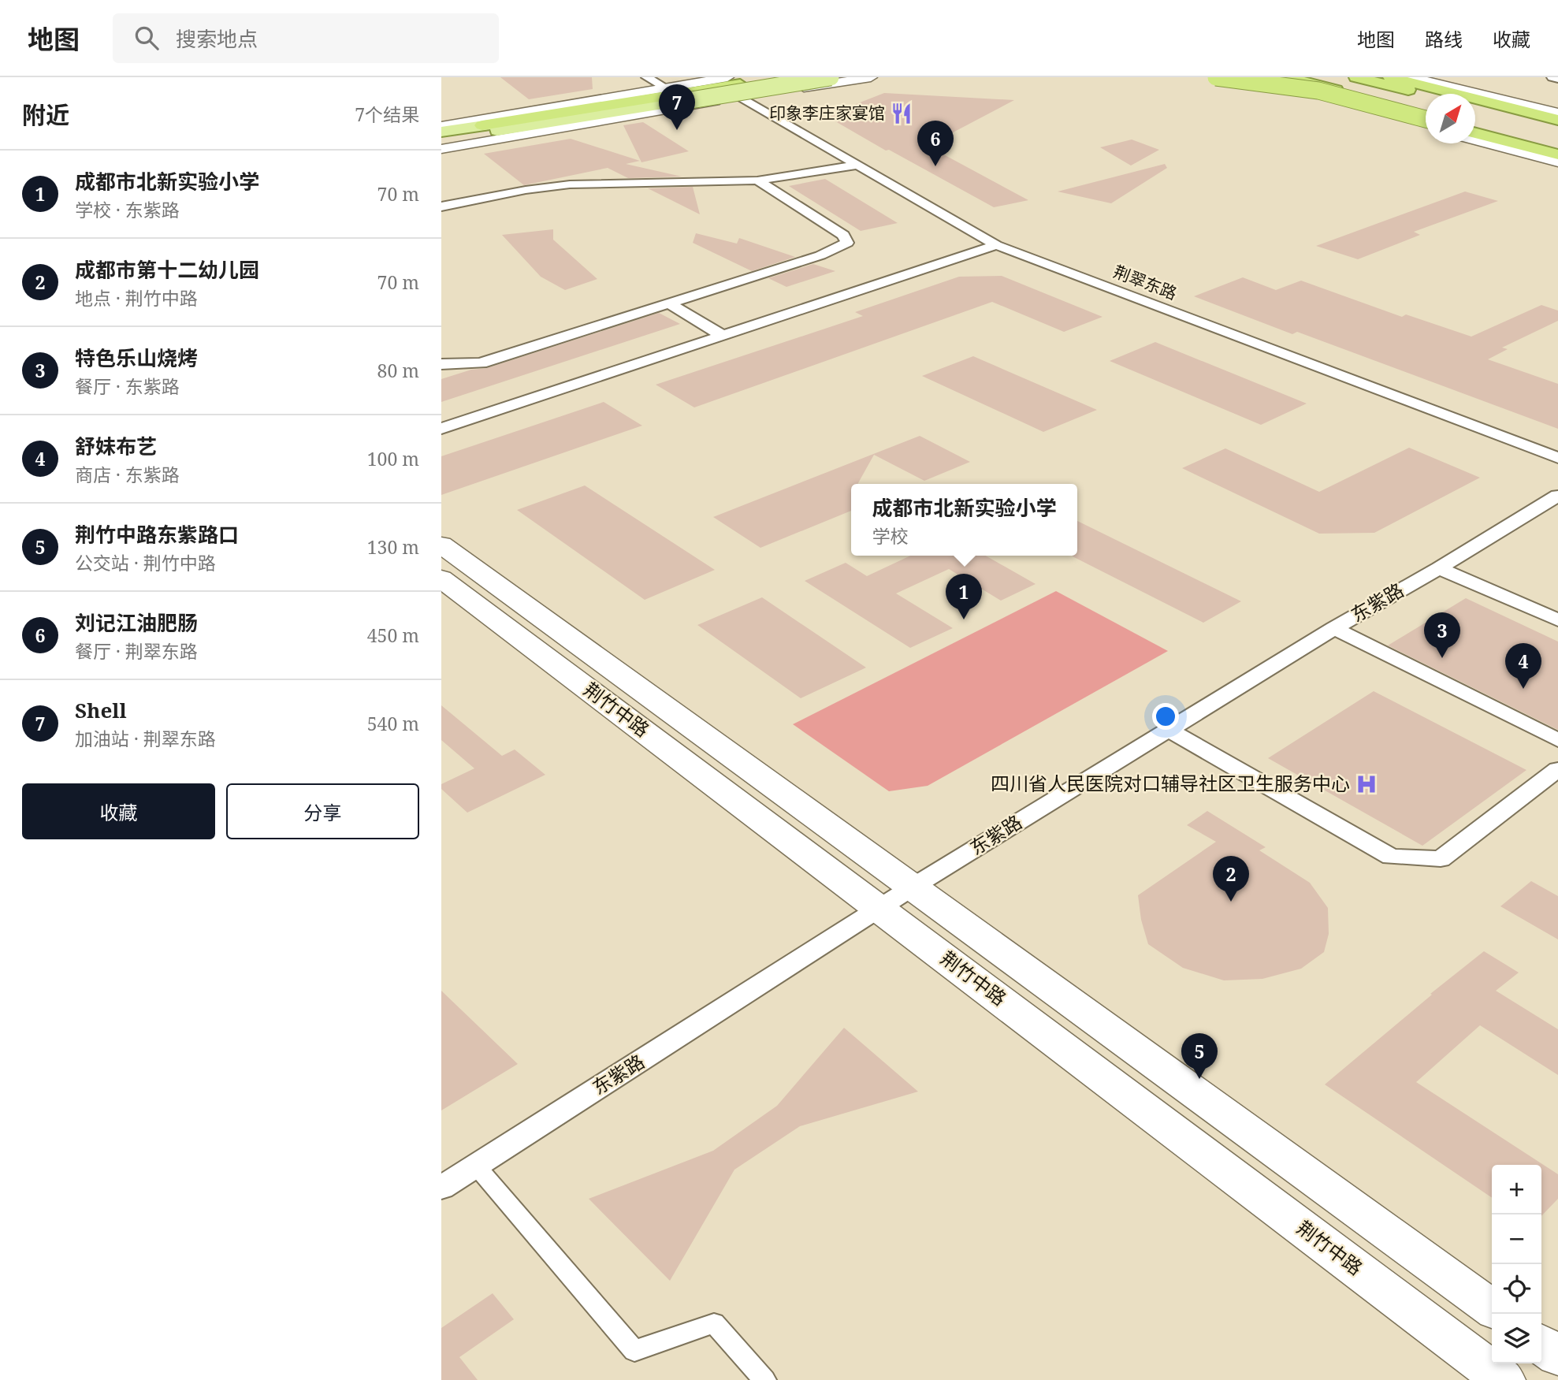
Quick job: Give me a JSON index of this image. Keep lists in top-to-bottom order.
{
  "streets": {
    "main road": ["荆竹中路"],
    "street": ["荆翠东路", "东紫路"]
  },
  "crossings": [
    ["东紫路", "荆竹中路"]
  ],
  "places": {
    "restaurant": ["印象李庄家宴馆"],
    "hospital": ["四川省人民医院对口辅导社区卫生服务中心"]
  },
  "north": "top right",
  "page": {
    "header": "地图",
    "search": "搜索地点",
    "nav": ["地图", "路线", "收藏"],
    "heading": ["附近", "7个结果"],
    "pins": [
      "7",
      "6",
      "1",
      "3",
      "4",
      "2",
      "5"
    ],
    "list": [
      {
        "mark": "1",
        "name": "成都市北新实验小学",
        "note": "学校 · 东紫路",
        "value": "70 m"
      },
      {
        "mark": "2",
        "name": "成都市第十二幼儿园",
        "note": "地点 · 荆竹中路",
        "value": "70 m"
      },
      {
        "mark": "3",
        "name": "特色乐山烧烤",
        "note": "餐厅 · 东紫路",
        "value": "80 m"
      },
      {
        "mark": "4",
        "name": "舒妹布艺",
        "note": "商店 · 东紫路",
        "value": "100 m"
      },
      {
        "mark": "5",
        "name": "荆竹中路东紫路口",
        "note": "公交站 · 荆竹中路",
        "value": "130 m"
      },
      {
        "mark": "6",
        "name": "刘记江油肥肠",
        "note": "餐厅 · 荆翠东路",
        "value": "450 m"
      },
      {
        "mark": "7",
        "name": "Shell",
        "note": "加油站 · 荆翠东路",
        "value": "540 m"
      }
    ],
    "popup": ["成都市北新实验小学", "学校"],
    "buttons": ["收藏", "分享"],
    "map_buttons": ["+", "−"]
  }
}
